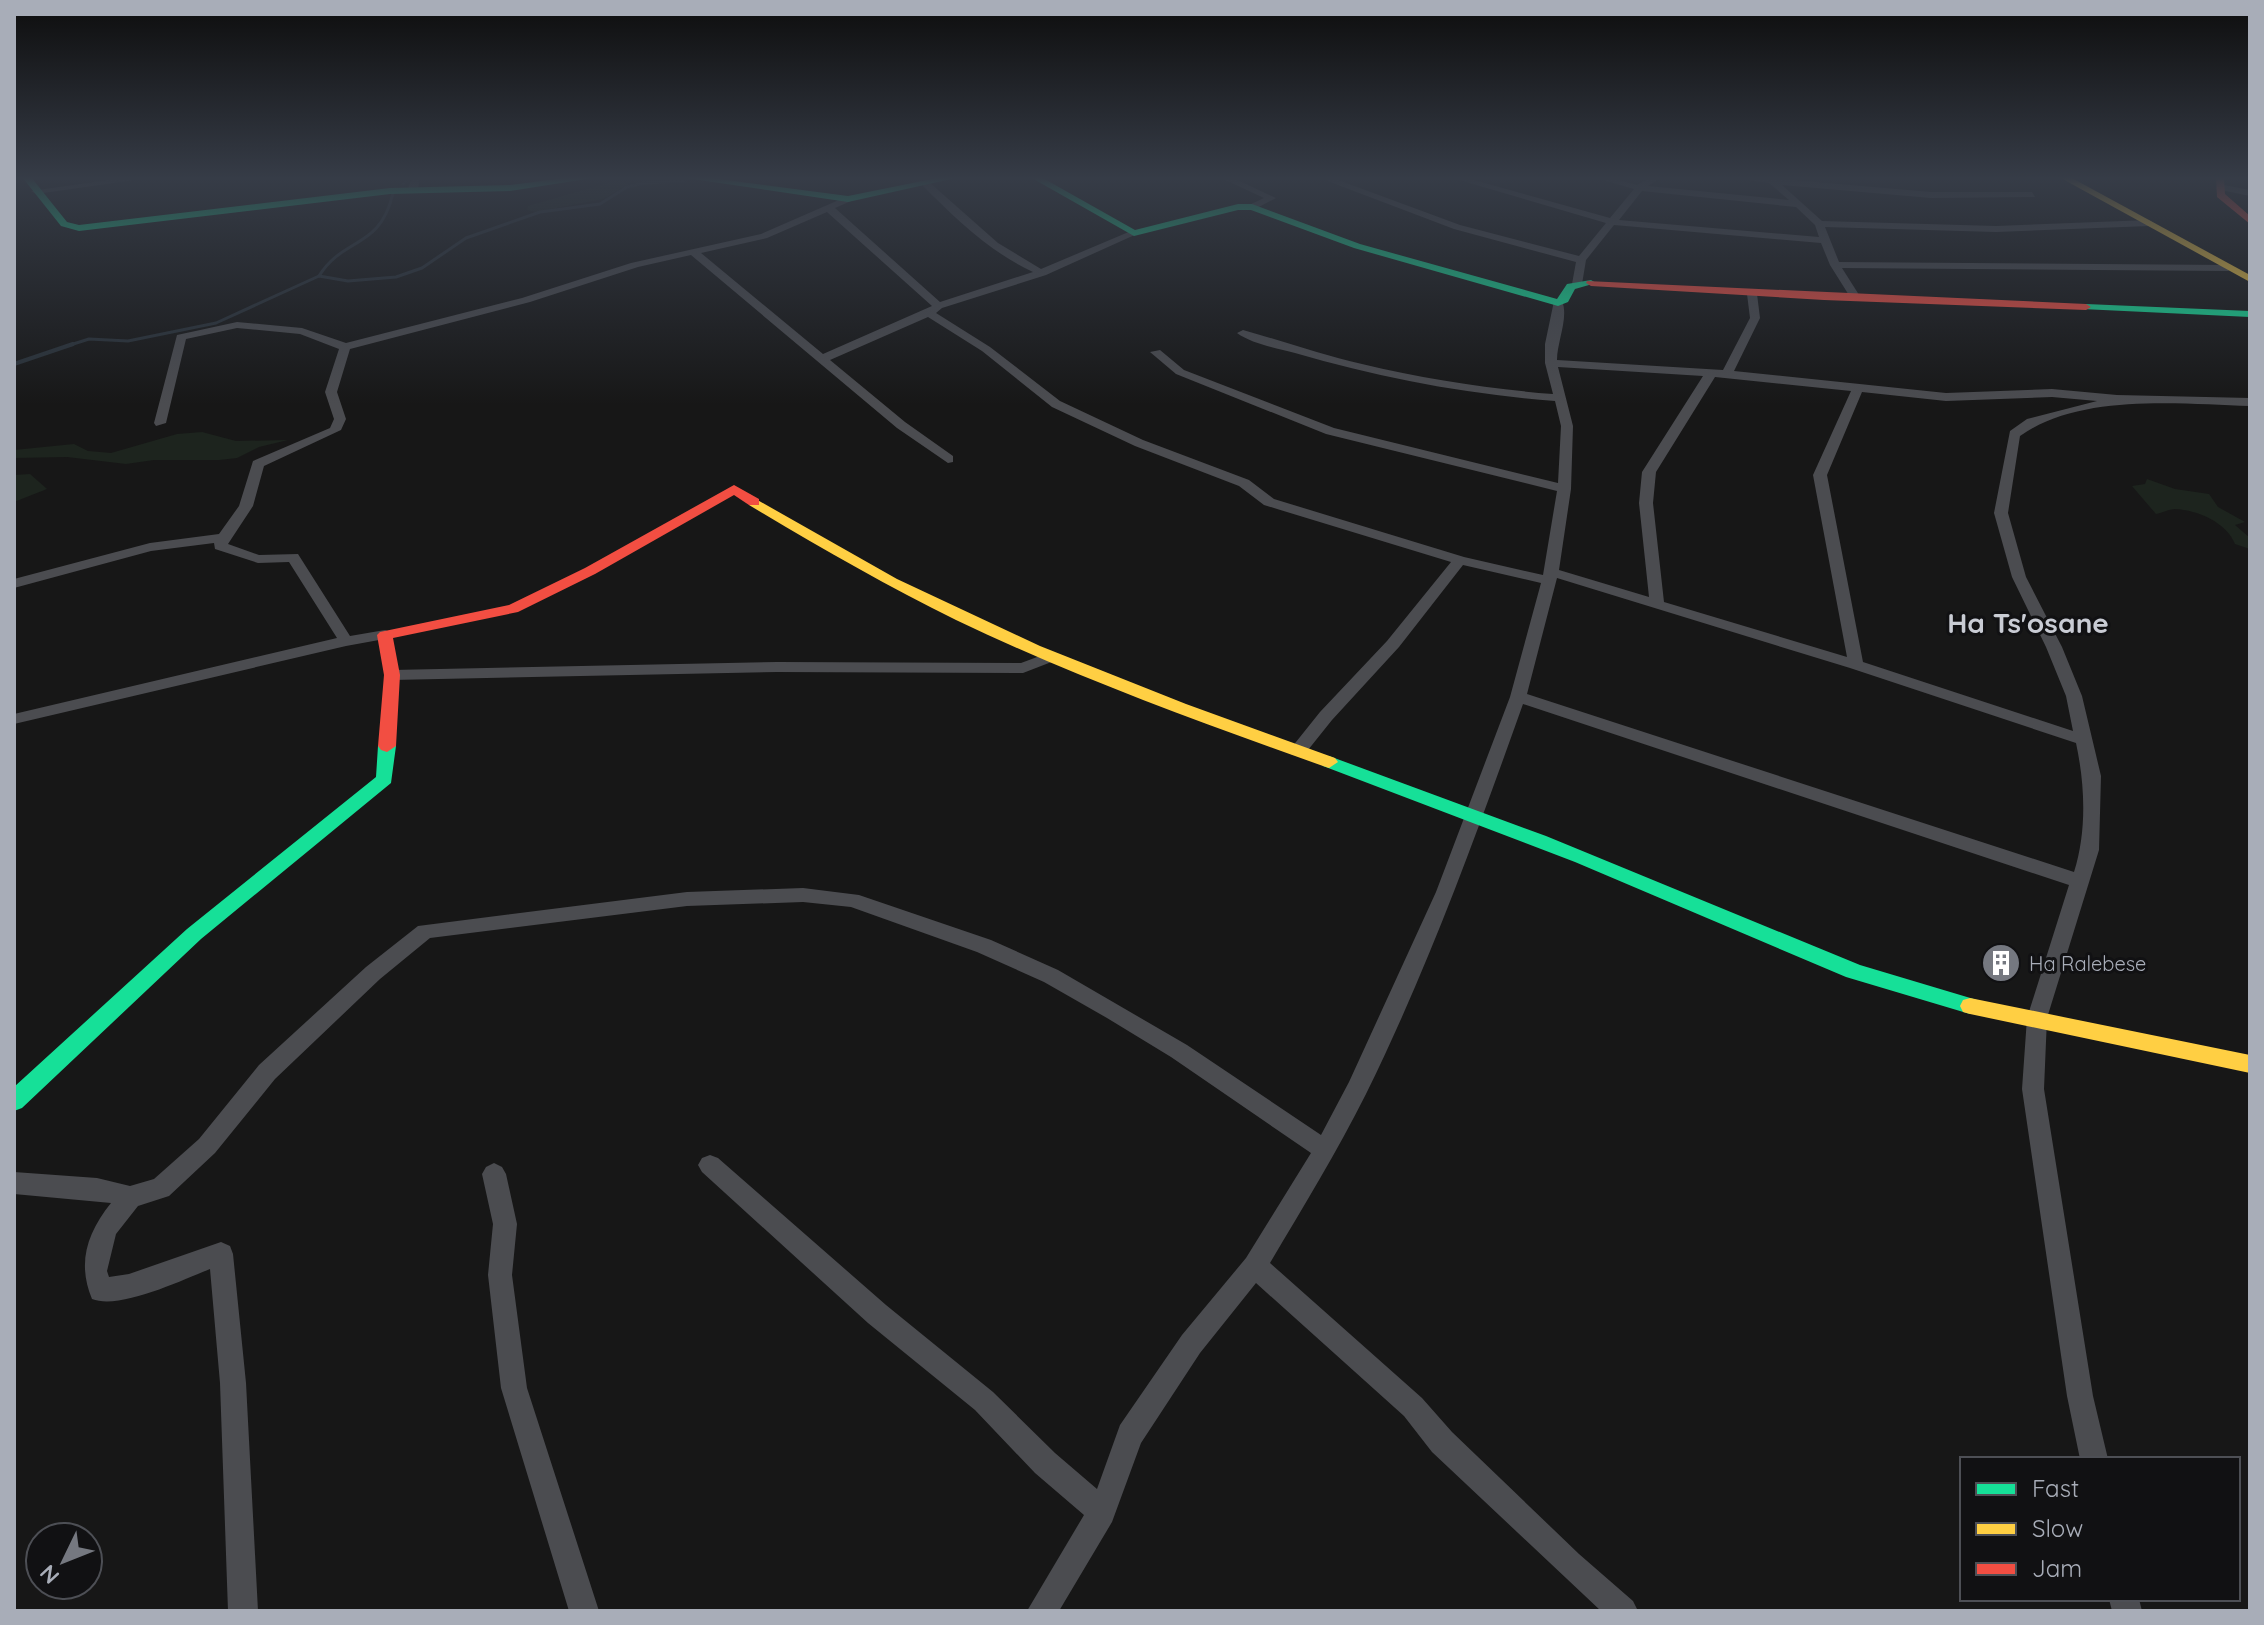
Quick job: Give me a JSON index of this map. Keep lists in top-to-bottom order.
{
  "districts": ["Ha Ts'osane"],
  "places": {
    "building": ["Ha Ralebese"]
  },
  "legend": ["Fast", "Slow", "Jam"],
  "north": "bottom left"
}
